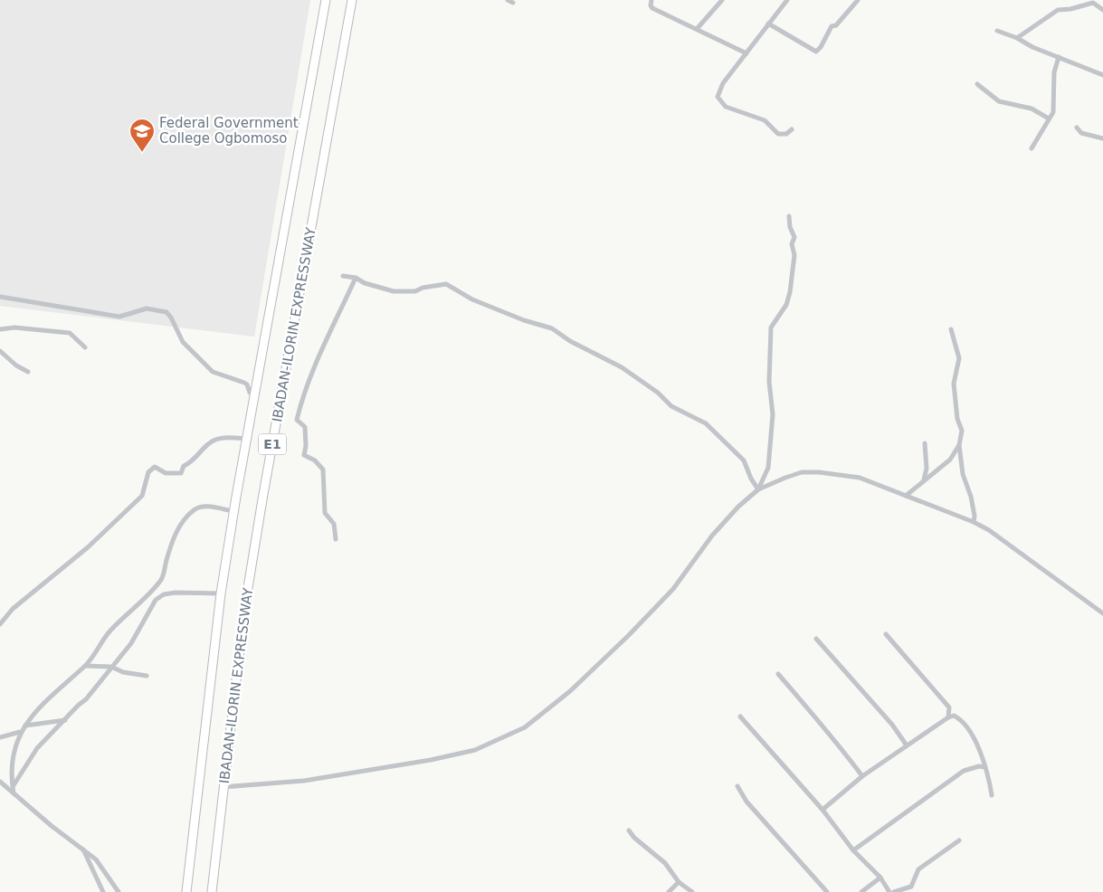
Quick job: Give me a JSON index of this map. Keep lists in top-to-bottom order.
{
  "streets": {
    "highway": ["IBADAN-ILORIN EXPRESSWAY", "E1"]
  },
  "places": {
    "school or university": ["Federal Government College Ogbomoso"]
  }
}
